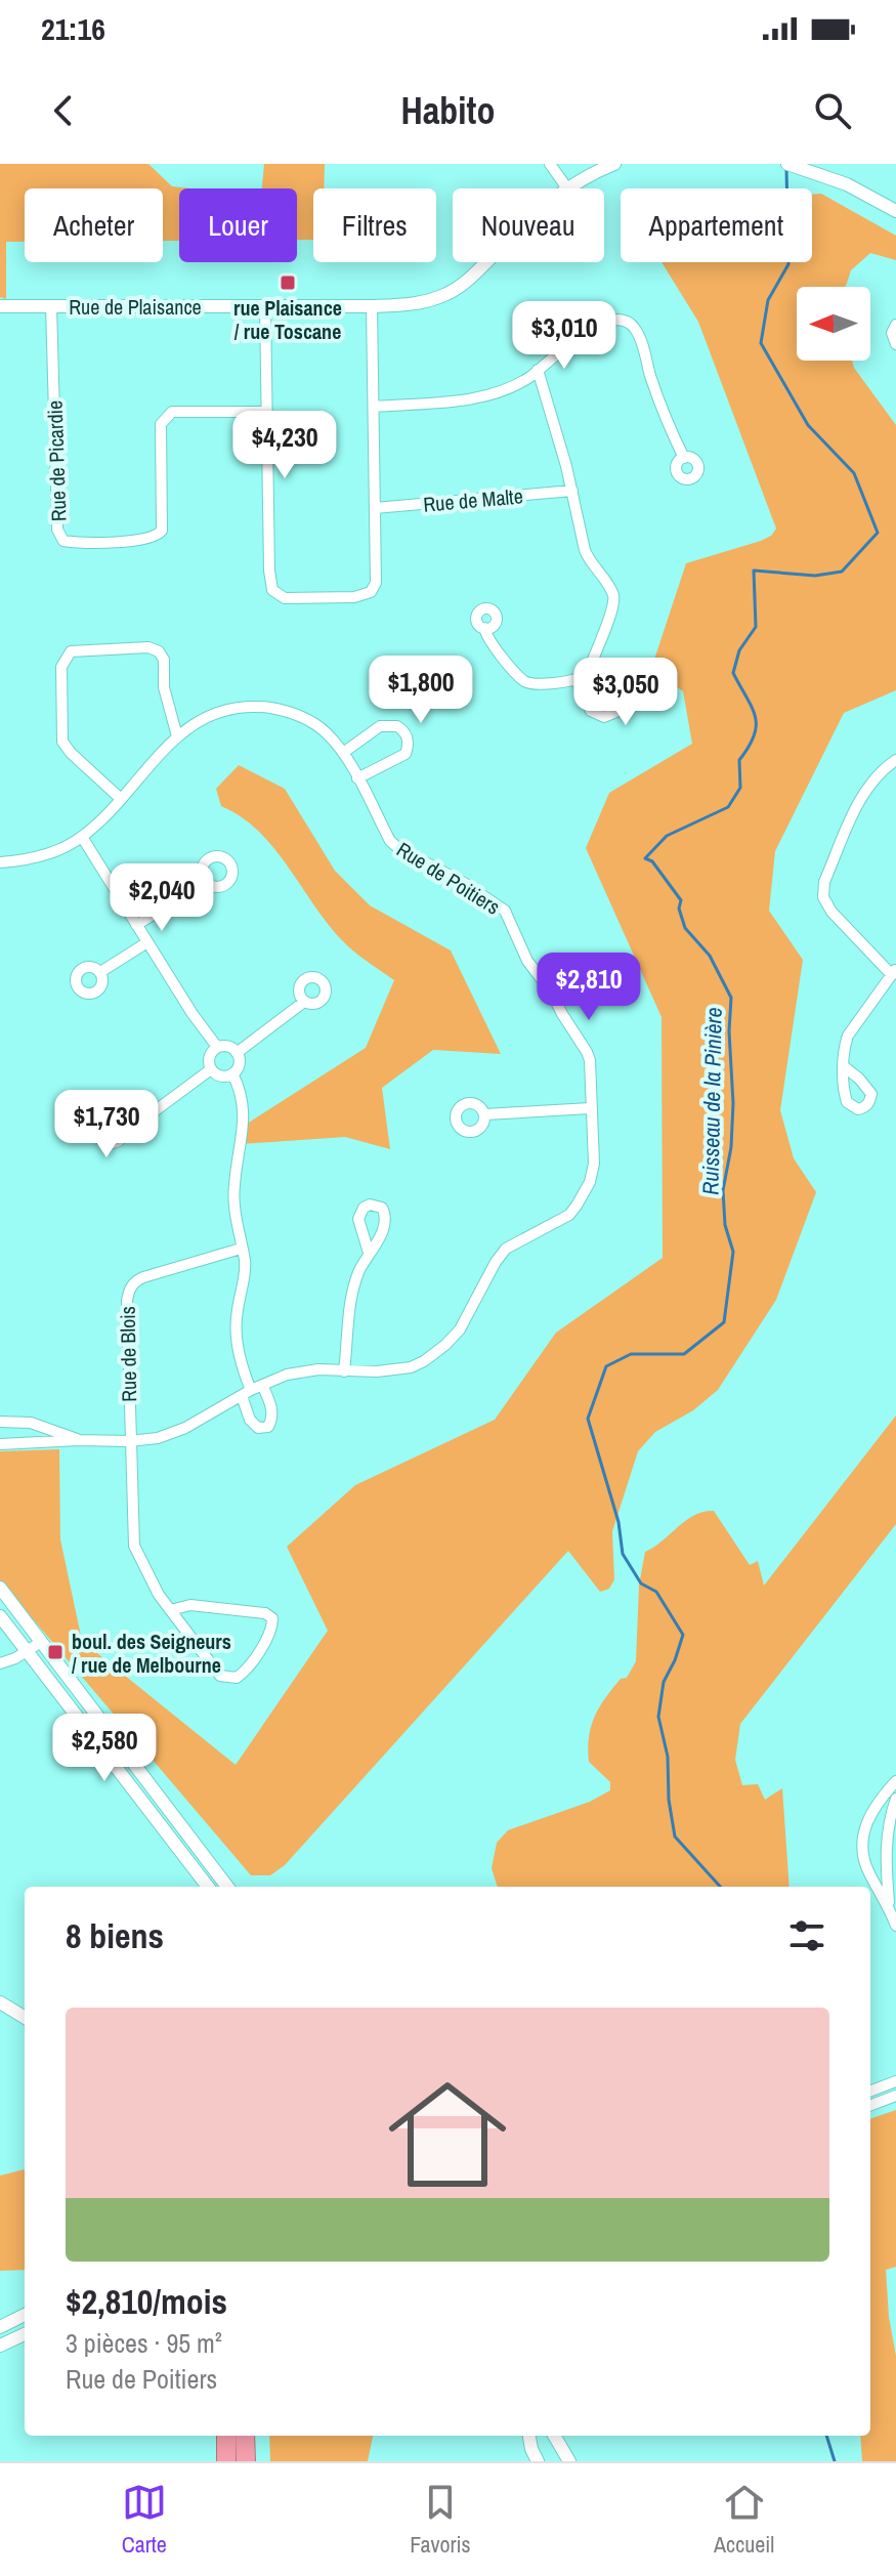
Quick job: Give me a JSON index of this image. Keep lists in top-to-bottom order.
{
  "streets": {
    "street": [
      "Rue de Plaisance",
      "Rue de Picardie",
      "Rue de Malte",
      "Rue de Poitiers",
      "Rue de Blois"
    ]
  },
  "crossings": [
    ["Rue de Plaisance", "Rue de Picardie"],
    ["Rue de Poitiers", "Rue de Blois"]
  ],
  "water": ["Ruisseau de la Pinière"],
  "places": {
    "transit": ["rue Plaisance / rue Toscane", "boul. des Seigneurs / rue de Melbourne"]
  },
  "north": "left",
  "page": {
    "status": "21:16",
    "header": "Habito",
    "chip": [
      "Acheter",
      "Louer",
      "Filtres",
      "Nouveau",
      "Appartement"
    ],
    "price": [
      "$3,010",
      "$4,230",
      "$1,800",
      "$3,050",
      "$2,040",
      "$2,810",
      "$1,730",
      "$2,580"
    ],
    "heading": "8 biens",
    "list": [
      {
        "name": "$2,810/mois",
        "note": "3 pièces · 95 m² · Rue de Poitiers"
      }
    ],
    "tabs": ["Carte", "Favoris", "Accueil"]
  }
}
